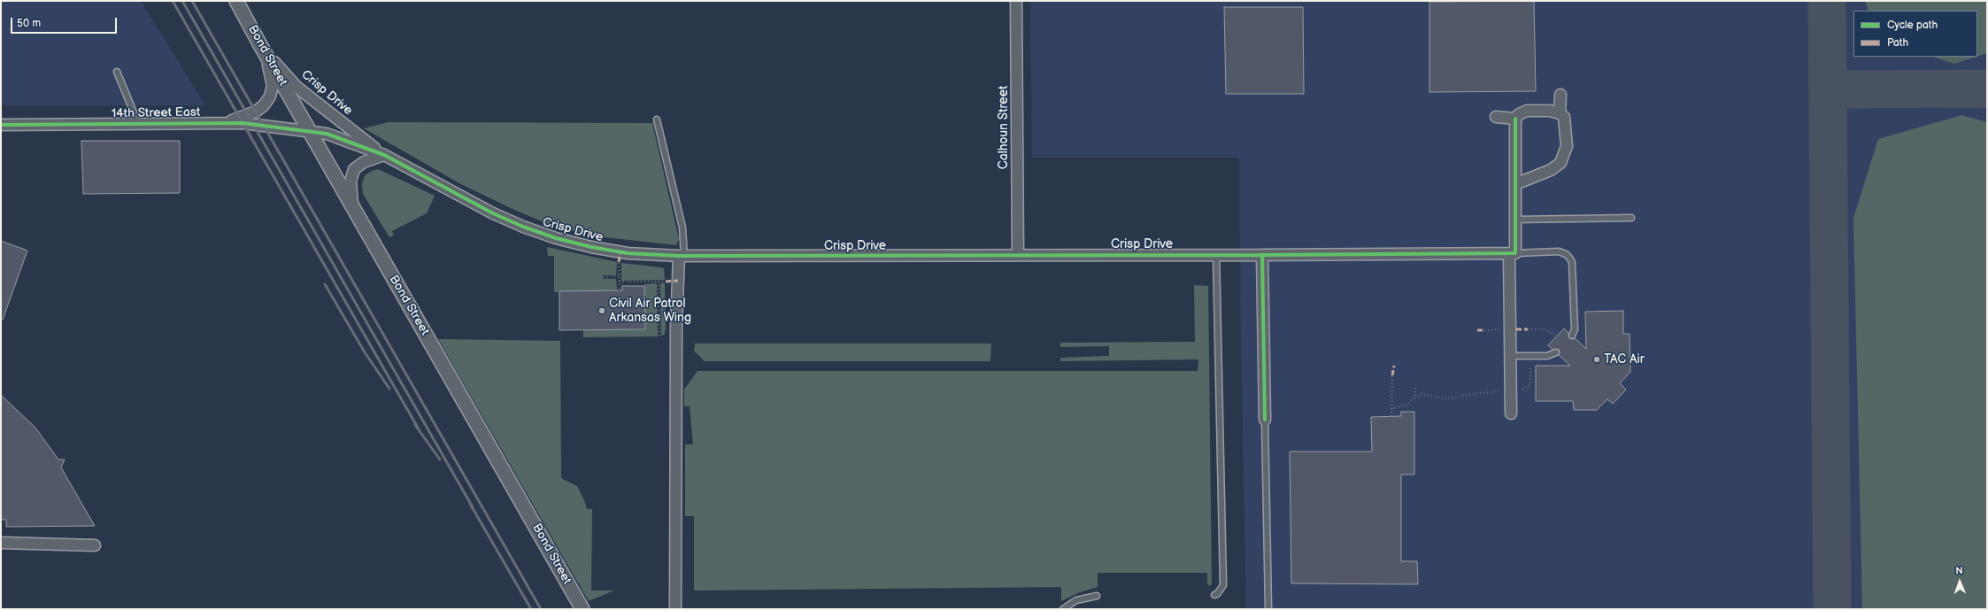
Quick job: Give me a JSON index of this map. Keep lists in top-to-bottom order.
{
  "streets": {
    "street": [
      "Bond Street",
      "Crisp Drive",
      "14th Street East",
      "Calhoun Street"
    ]
  },
  "crossings": [
    ["Bond Street", "Crisp Drive"],
    ["Bond Street", "14th Street East"],
    ["Crisp Drive", "14th Street East"],
    ["Crisp Drive", "Calhoun Street"]
  ],
  "places": ["Civil Air Patrol Arkansas Wing", "TAC Air"],
  "legend": ["Cycle path", "Path"],
  "scale_bar": "50 m",
  "north": "top"
}
